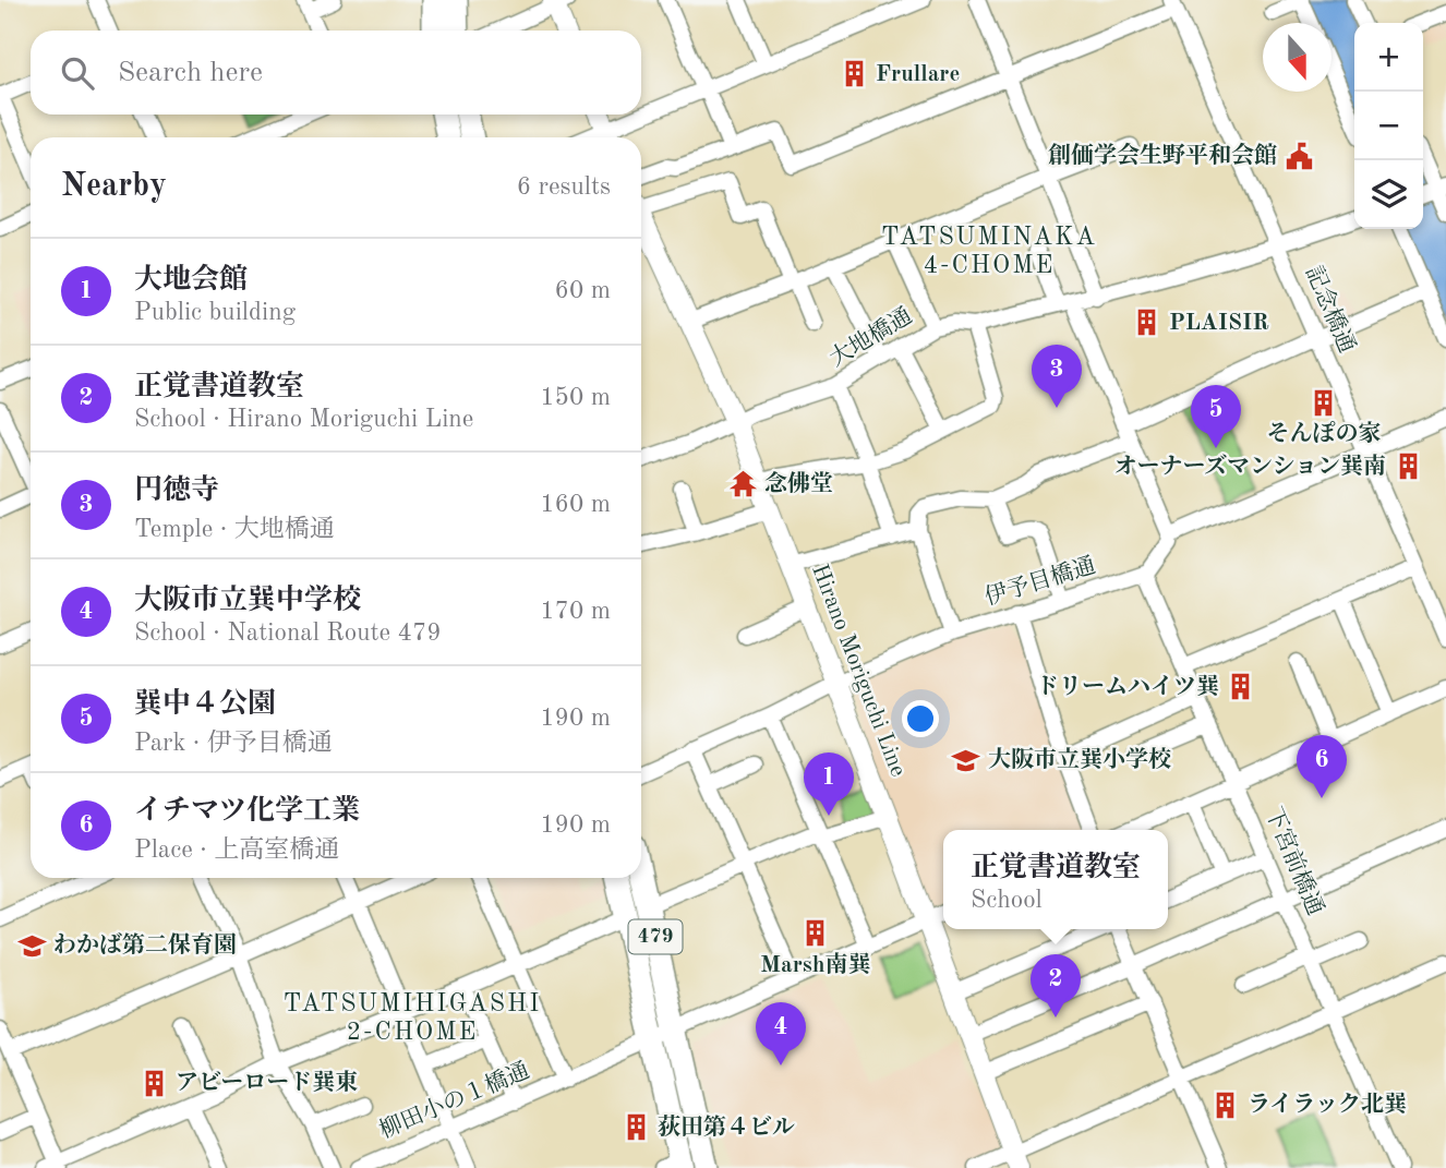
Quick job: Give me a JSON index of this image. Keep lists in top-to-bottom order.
{
  "streets": {
    "highway": ["479"],
    "main road": ["Hirano Moriguchi Line"],
    "street": [
      "記念橋通",
      "大地橋通",
      "伊予目橋通",
      "下宮前橋通",
      "柳田小の１橋通"
    ]
  },
  "crossings": [
    ["記念橋通", "大地橋通"],
    ["大地橋通", "Hirano Moriguchi Line"],
    ["伊予目橋通", "Hirano Moriguchi Line"],
    ["伊予目橋通", "下宮前橋通"],
    ["Hirano Moriguchi Line", "柳田小の１橋通"],
    ["479", "柳田小の１橋通"]
  ],
  "districts": ["TATSUMINAKA 4-CHOME", "TATSUMIHIGASHI 2-CHOME"],
  "places": {
    "building": [
      "Frullare",
      "PLAISIR",
      "そんぽの家",
      "オーナーズマンション巽南",
      "ドリームハイツ巽",
      "Marsh南巽",
      "アビーロード巽東",
      "ライラック北巽",
      "荻田第４ビル"
    ],
    "public building": ["創価学会生野平和会館"],
    "temple": ["念佛堂"],
    "school or university": ["大阪市立巽小学校", "わかば第二保育園"]
  },
  "north": "bottom",
  "page": {
    "map_buttons": ["+", "−"],
    "search": "Search here",
    "heading": ["Nearby", "6 results"],
    "list": [
      {
        "mark": "1",
        "name": "大地会館",
        "note": "Public building",
        "value": "60 m"
      },
      {
        "mark": "2",
        "name": "正覚書道教室",
        "note": "School · Hirano Moriguchi Line",
        "value": "150 m"
      },
      {
        "mark": "3",
        "name": "円徳寺",
        "note": "Temple · 大地橋通",
        "value": "160 m"
      },
      {
        "mark": "4",
        "name": "大阪市立巽中学校",
        "note": "School · National Route 479",
        "value": "170 m"
      },
      {
        "mark": "5",
        "name": "巽中４公園",
        "note": "Park · 伊予目橋通",
        "value": "190 m"
      },
      {
        "mark": "6",
        "name": "イチマツ化学工業",
        "note": "Place · 上高室橋通",
        "value": "190 m"
      }
    ],
    "pins": [
      "3",
      "5",
      "6",
      "1",
      "2",
      "4"
    ],
    "popup": ["正覚書道教室", "School"]
  }
}
